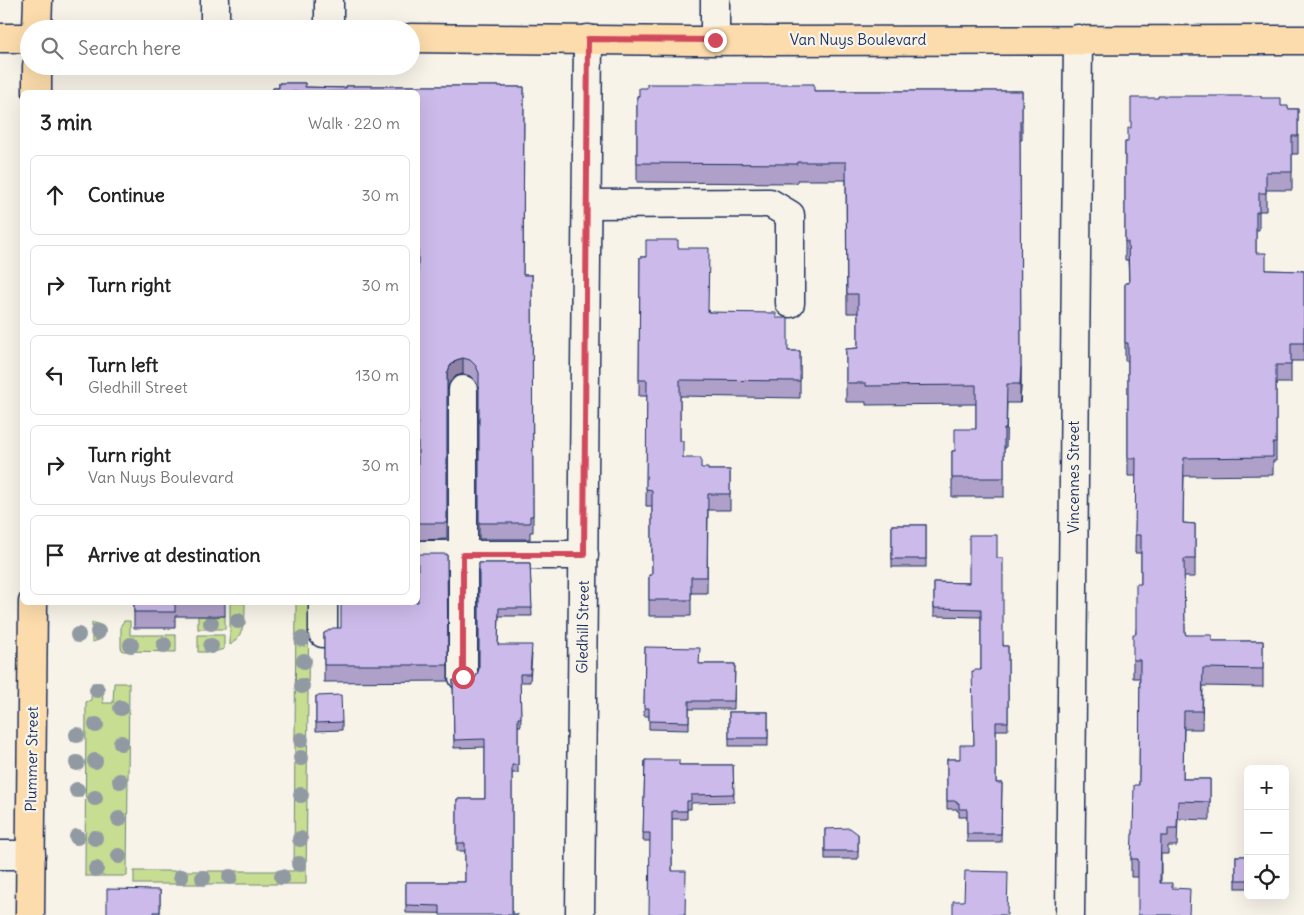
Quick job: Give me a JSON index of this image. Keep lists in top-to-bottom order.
{
  "streets": {
    "main road": ["Van Nuys Boulevard", "Plummer Street"],
    "street": ["Vincennes Street", "Gledhill Street"]
  },
  "crossings": [
    ["Van Nuys Boulevard", "Vincennes Street"],
    ["Van Nuys Boulevard", "Gledhill Street"]
  ],
  "page": {
    "search": "Search here",
    "heading": ["3 min", "Walk · 220 m"],
    "list": [
      ["Continue", "30 m"],
      ["Turn right", "30 m"],
      ["Turn left", "Gledhill Street", "130 m"],
      ["Turn right", "Van Nuys Boulevard", "30 m"],
      "Arrive at destination"
    ],
    "map_buttons": ["+", "−"]
  }
}
